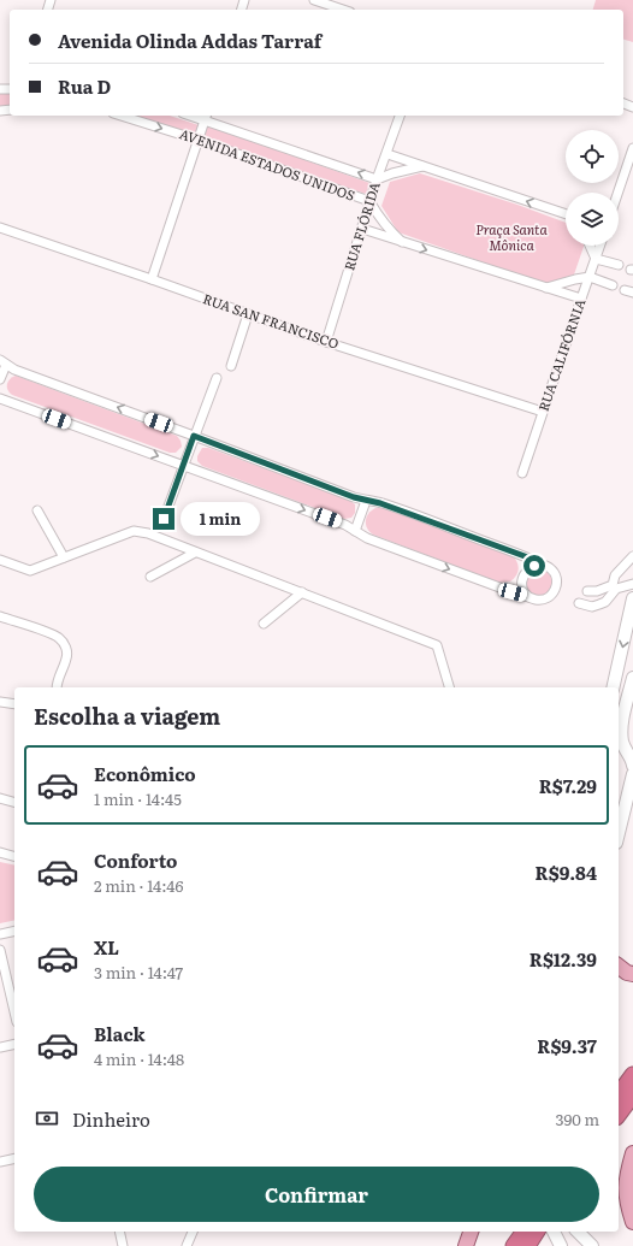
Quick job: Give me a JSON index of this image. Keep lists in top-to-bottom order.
{
  "streets": {
    "street": [
      "AVENIDA ESTADOS UNIDOS",
      "RUA FLÓRIDA",
      "RUA SAN FRANCISCO",
      "RUA CALIFÓRNIA"
    ]
  },
  "crossings": [
    ["AVENIDA ESTADOS UNIDOS", "RUA FLÓRIDA"],
    ["AVENIDA ESTADOS UNIDOS", "RUA CALIFÓRNIA"],
    ["RUA FLÓRIDA", "RUA SAN FRANCISCO"],
    ["RUA SAN FRANCISCO", "RUA CALIFÓRNIA"]
  ],
  "parks": ["Praça Santa Mônica"],
  "page": {
    "banner": ["Avenida Olinda Addas Tarraf", "Rua D"],
    "bubble": "1 min",
    "heading": "Escolha a viagem",
    "list": [
      {
        "name": "Econômico",
        "note": "1 min · 14:45",
        "value": "R$7.29"
      },
      {
        "name": "Conforto",
        "note": "2 min · 14:46",
        "value": "R$9.84"
      },
      {
        "name": "XL",
        "note": "3 min · 14:47",
        "value": "R$12.39"
      },
      {
        "name": "Black",
        "note": "4 min · 14:48",
        "value": "R$9.37"
      }
    ],
    "pay": ["Dinheiro", "390 m"],
    "buttons": "Confirmar"
  }
}
